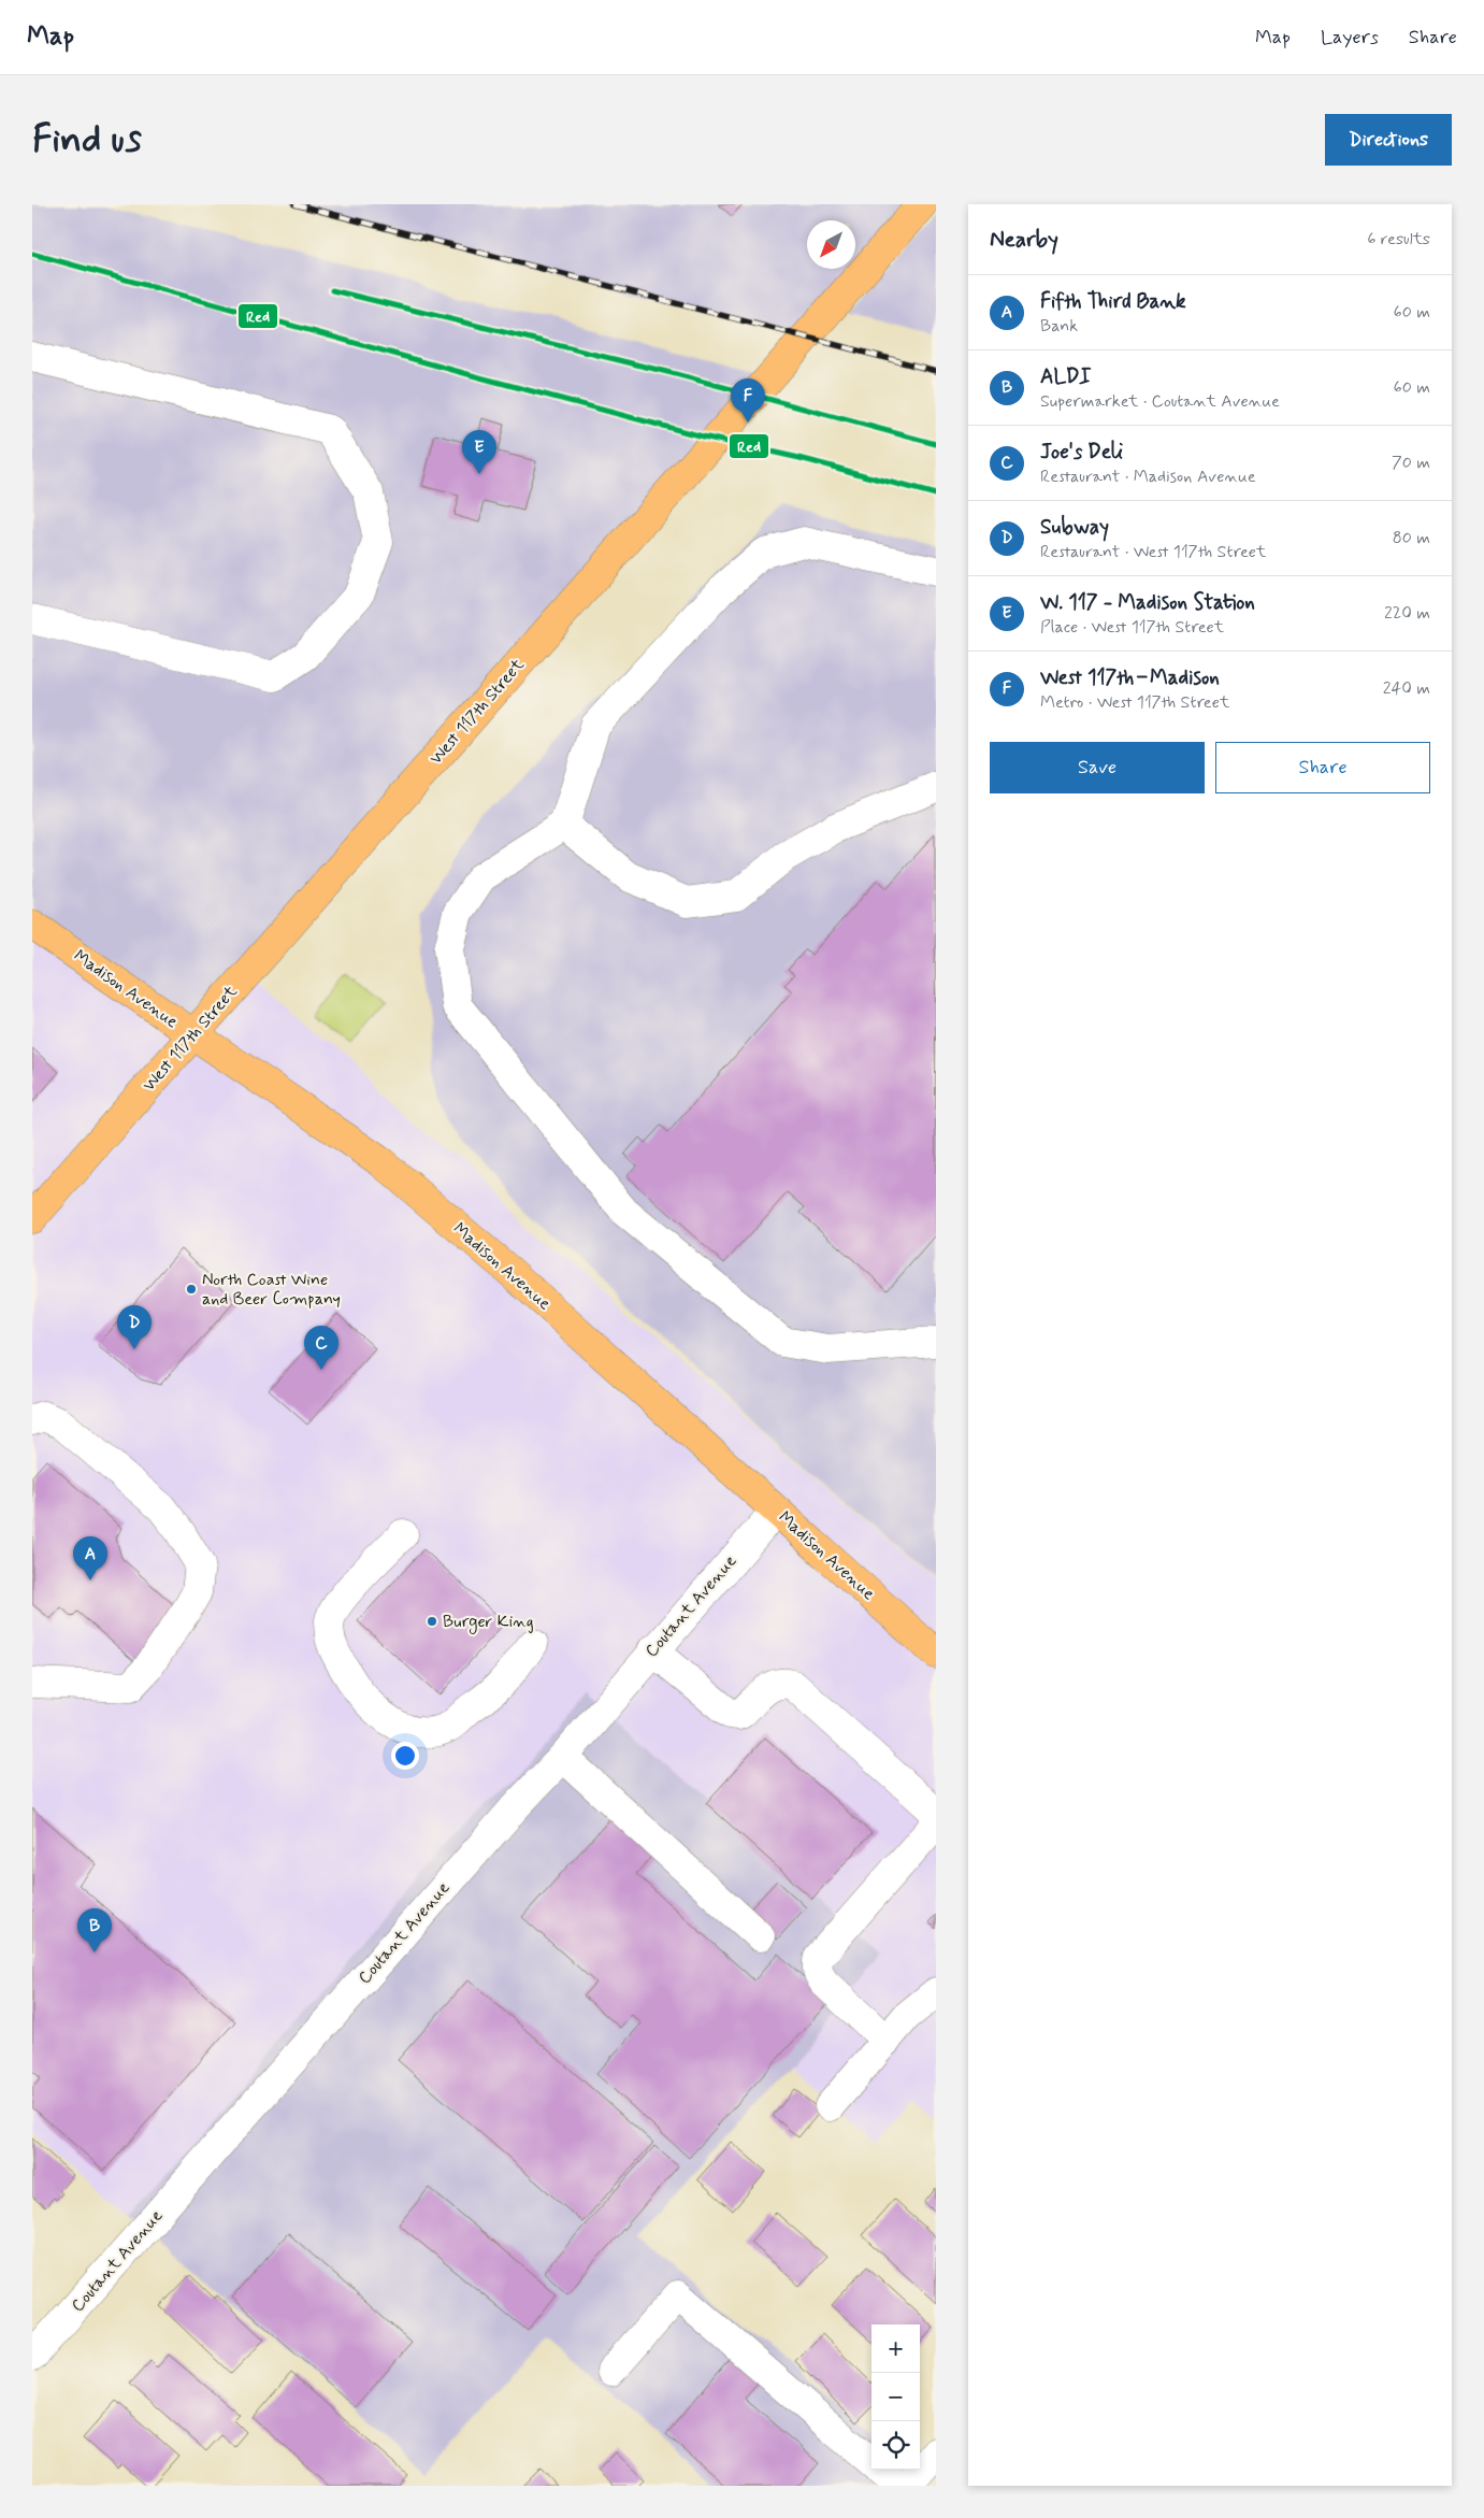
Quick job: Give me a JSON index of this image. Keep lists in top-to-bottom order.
{
  "streets": {
    "main road": ["West 117th Street", "Madison Avenue"],
    "street": ["Coutant Avenue"]
  },
  "crossings": [
    ["West 117th Street", "Madison Avenue"],
    ["Madison Avenue", "Coutant Avenue"]
  ],
  "places": ["North Coast Wine and Beer Company", "Burger King"],
  "lines": ["transit line Red"],
  "north": "bottom left",
  "page": {
    "header": "Map",
    "nav": ["Map", "Layers", "Share"],
    "buttons": [
      "Directions",
      ["Save", "Share"]
    ],
    "title": "Find us",
    "heading": ["Nearby", "6 results"],
    "list": [
      {
        "mark": "A",
        "name": "Fifth Third Bank",
        "note": "Bank",
        "value": "60 m"
      },
      {
        "mark": "B",
        "name": "ALDI",
        "note": "Supermarket · Coutant Avenue",
        "value": "60 m"
      },
      {
        "mark": "C",
        "name": "Joe's Deli",
        "note": "Restaurant · Madison Avenue",
        "value": "70 m"
      },
      {
        "mark": "D",
        "name": "Subway",
        "note": "Restaurant · West 117th Street",
        "value": "80 m"
      },
      {
        "mark": "E",
        "name": "W. 117 - Madison Station",
        "note": "Place · West 117th Street",
        "value": "220 m"
      },
      {
        "mark": "F",
        "name": "West 117th–Madison",
        "note": "Metro · West 117th Street",
        "value": "240 m"
      }
    ],
    "pins": [
      "F",
      "E",
      "D",
      "C",
      "A",
      "B"
    ],
    "map_buttons": ["+", "−"]
  }
}
